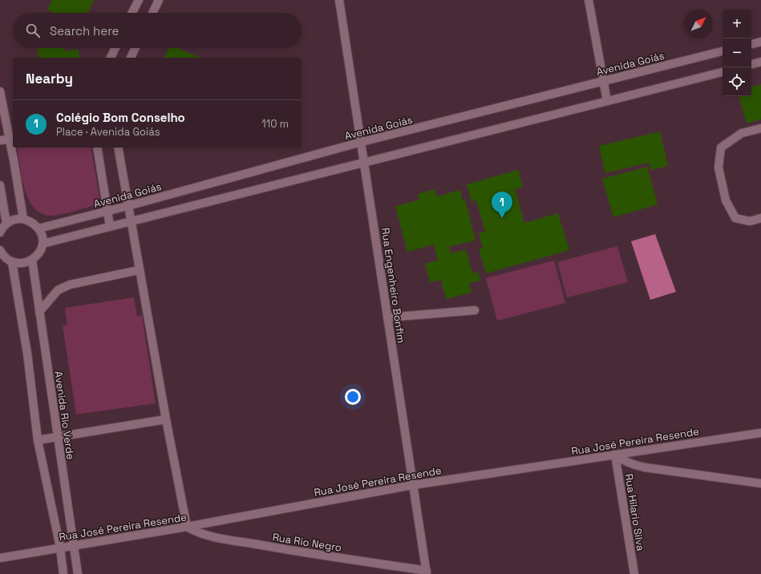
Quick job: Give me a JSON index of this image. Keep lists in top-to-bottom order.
{
  "streets": {
    "street": [
      "Avenida Goiás",
      "Rua Engenheiro Bonfim",
      "Avenida Rio Verde",
      "Rua José Pereira Resende",
      "Rua Hilario Silva",
      "Rua Rio Negro"
    ]
  },
  "crossings": [
    ["Avenida Goiás", "Rua Engenheiro Bonfim"],
    ["Rua Engenheiro Bonfim", "Rua José Pereira Resende"],
    ["Rua Engenheiro Bonfim", "Rua Rio Negro"],
    ["Avenida Rio Verde", "Rua José Pereira Resende"],
    ["Rua José Pereira Resende", "Rua Hilario Silva"],
    ["Rua José Pereira Resende", "Rua Rio Negro"]
  ],
  "north": "top right",
  "page": {
    "map_buttons": ["+", "−"],
    "search": "Search here",
    "heading": "Nearby",
    "list": [
      {
        "mark": "1",
        "name": "Colégio Bom Conselho",
        "note": "Place · Avenida Goiás",
        "value": "110 m"
      }
    ],
    "pins": "1"
  }
}
